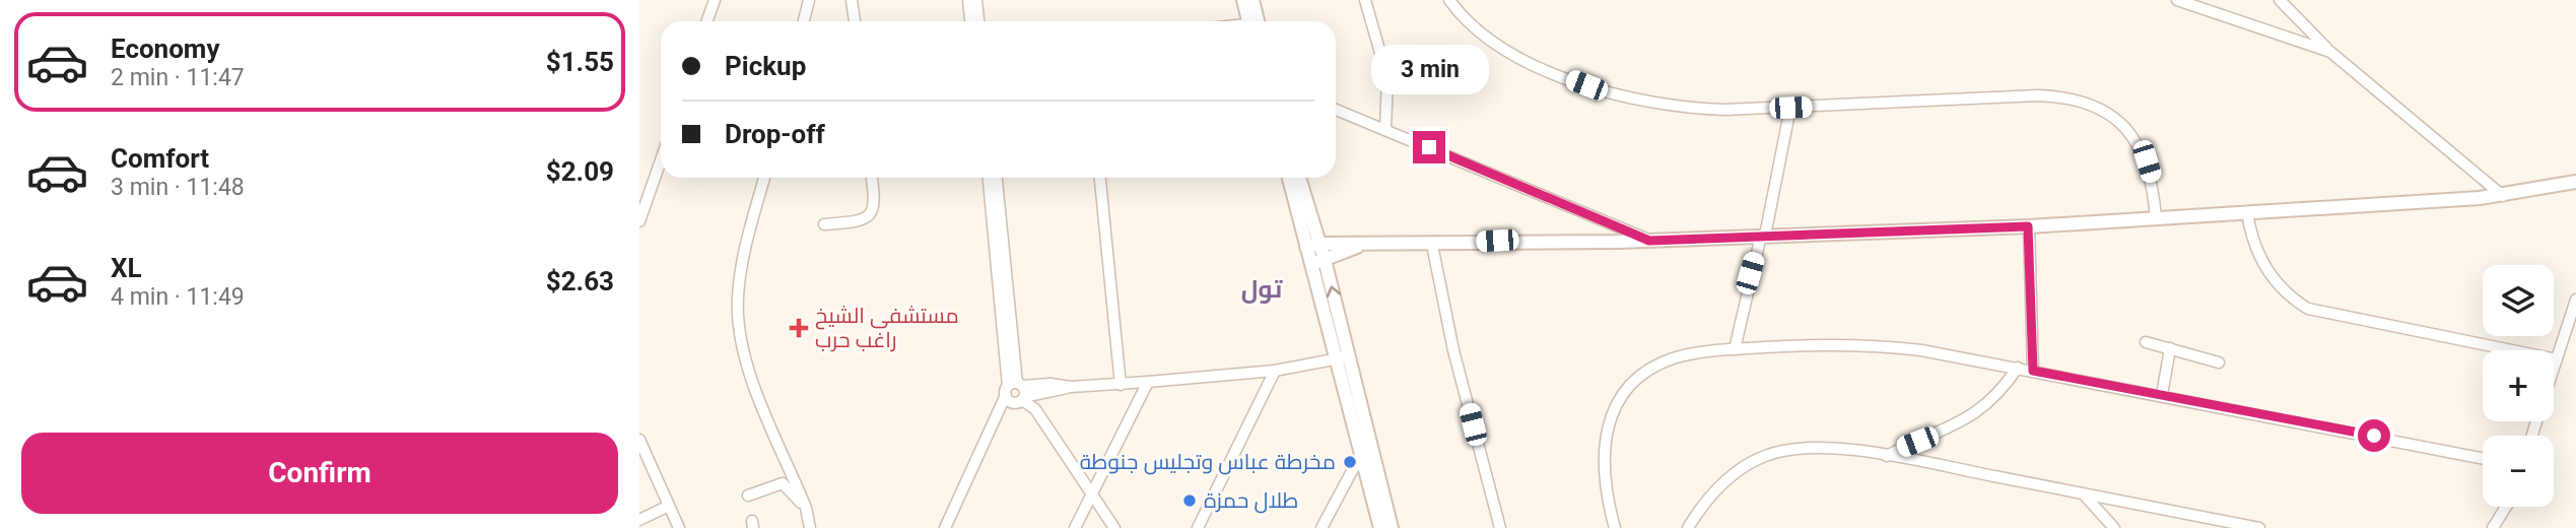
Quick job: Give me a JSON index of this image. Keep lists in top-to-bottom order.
{
  "districts": ["تول"],
  "places": {
    "health": ["مستشفى الشيخ راغب حرب"],
    "other": ["مخرطة عباس وتجليس جنوطة", "طلال حمزة"]
  },
  "page": {
    "list": [
      {
        "name": "Economy",
        "note": "2 min · 11:47",
        "value": "$1.55"
      },
      {
        "name": "Comfort",
        "note": "3 min · 11:48",
        "value": "$2.09"
      },
      {
        "name": "XL",
        "note": "4 min · 11:49",
        "value": "$2.63"
      }
    ],
    "banner": ["Pickup", "Drop-off"],
    "bubble": "3 min",
    "map_buttons": ["+", "−"],
    "buttons": "Confirm"
  }
}
